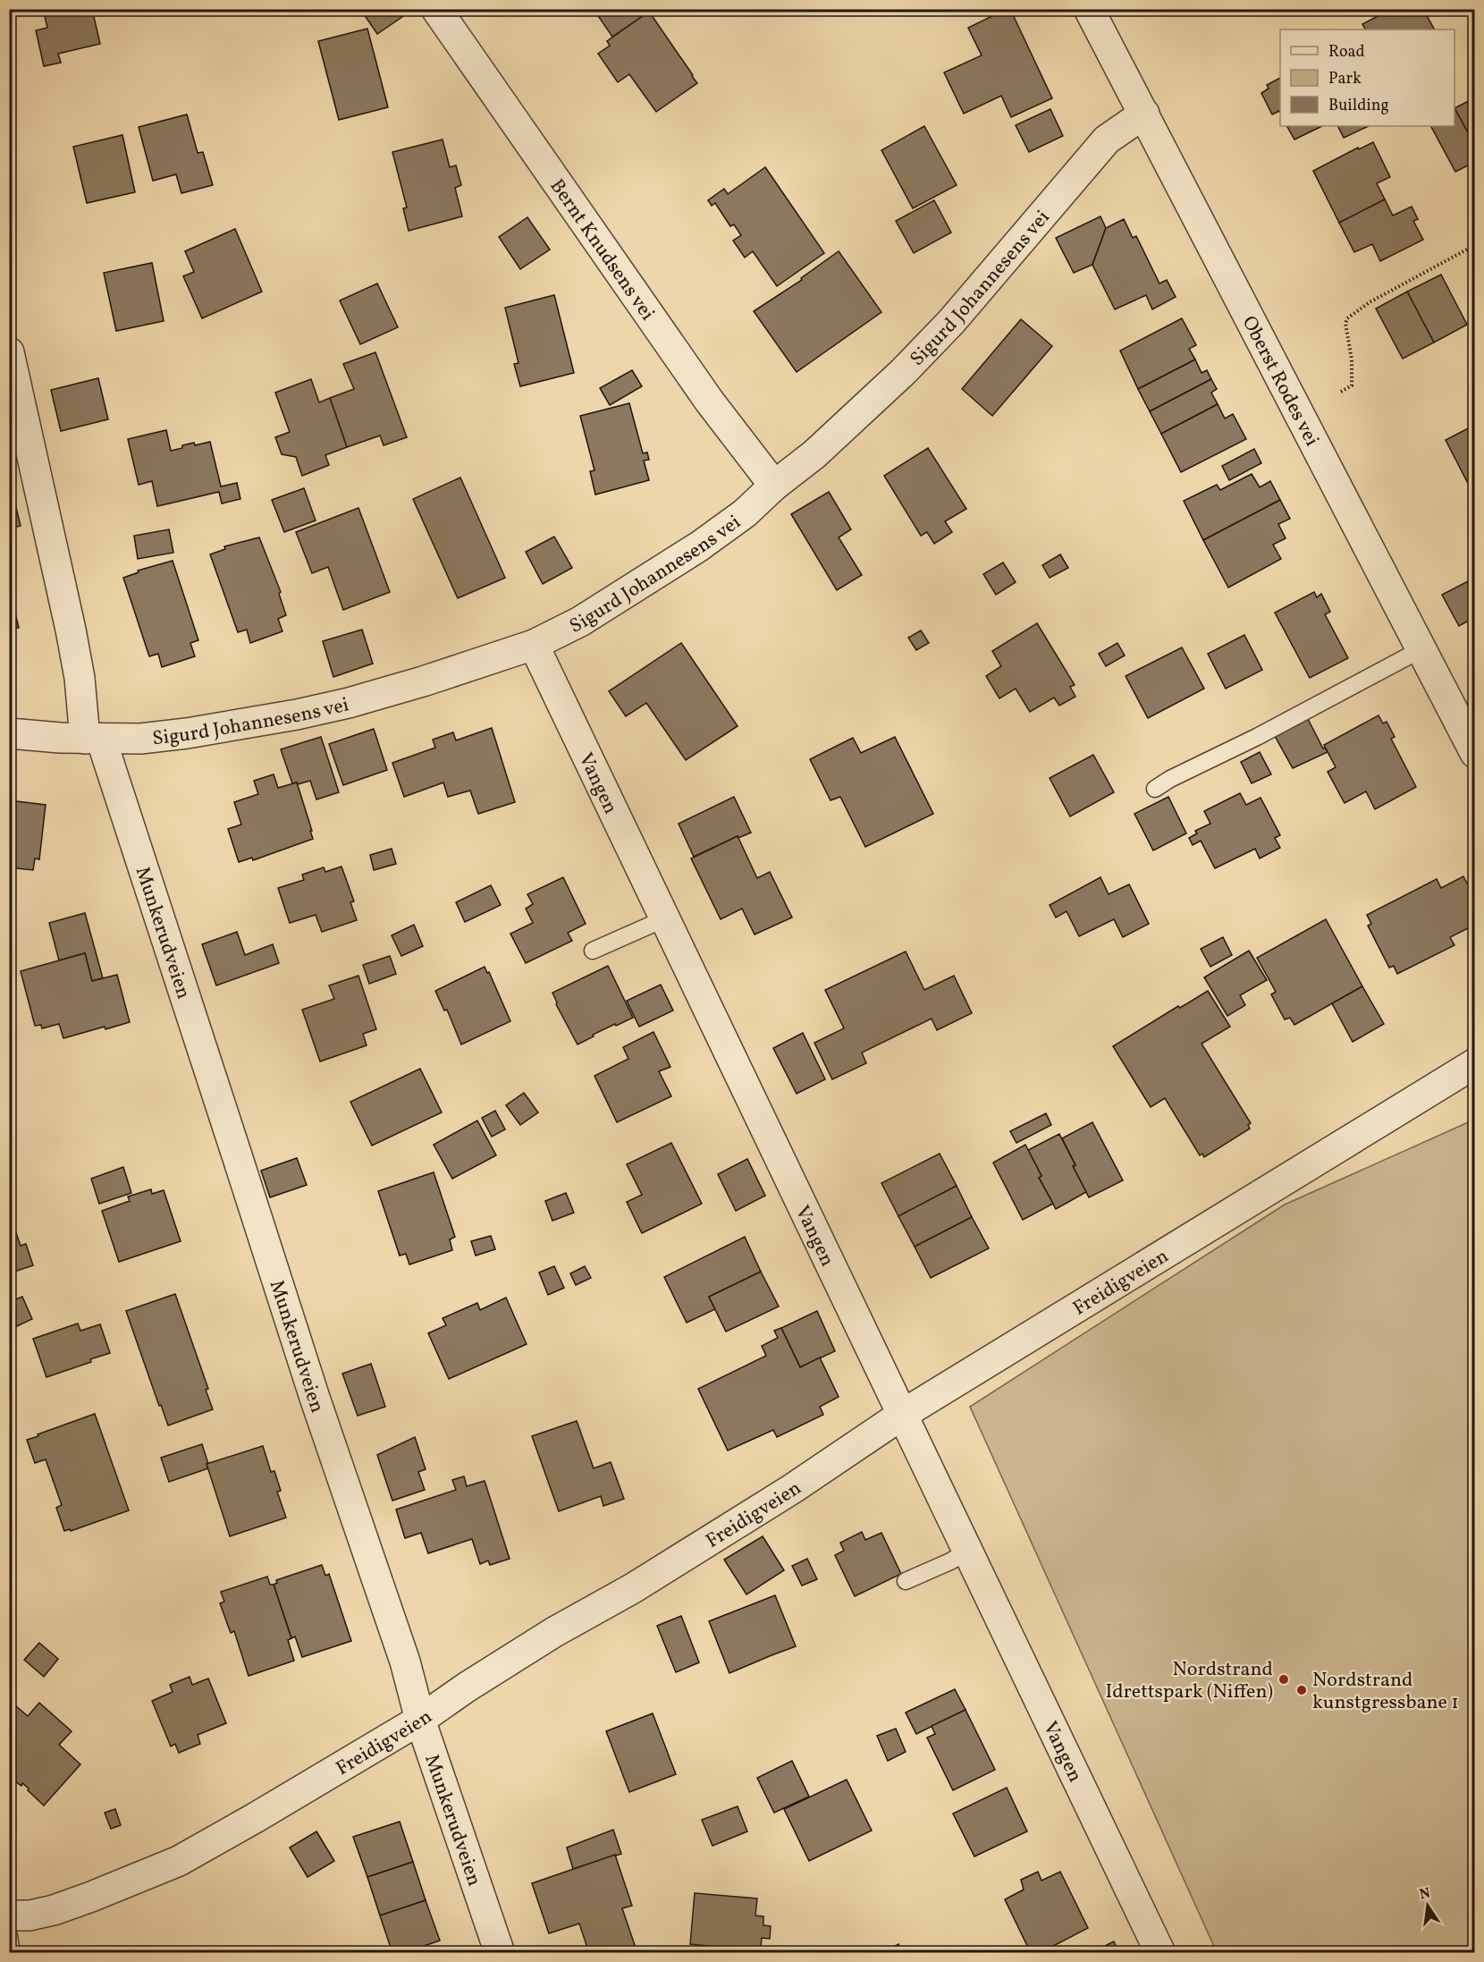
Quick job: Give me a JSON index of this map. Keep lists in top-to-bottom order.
{
  "streets": {
    "street": [
      "Bernt Knudsens vei",
      "Sigurd Johannesens vei",
      "Oberst Rodes vei",
      "Vangen",
      "Munkerudveien",
      "Freidigveien"
    ]
  },
  "crossings": [
    ["Bernt Knudsens vei", "Sigurd Johannesens vei"],
    ["Sigurd Johannesens vei", "Oberst Rodes vei"],
    ["Sigurd Johannesens vei", "Vangen"],
    ["Sigurd Johannesens vei", "Munkerudveien"],
    ["Vangen", "Freidigveien"],
    ["Munkerudveien", "Freidigveien"]
  ],
  "places": ["Nordstrand Idrettspark (Niffen)", "Nordstrand kunstgressbane 1"],
  "legend": ["Road", "Park", "Building"],
  "north": "top"
}
